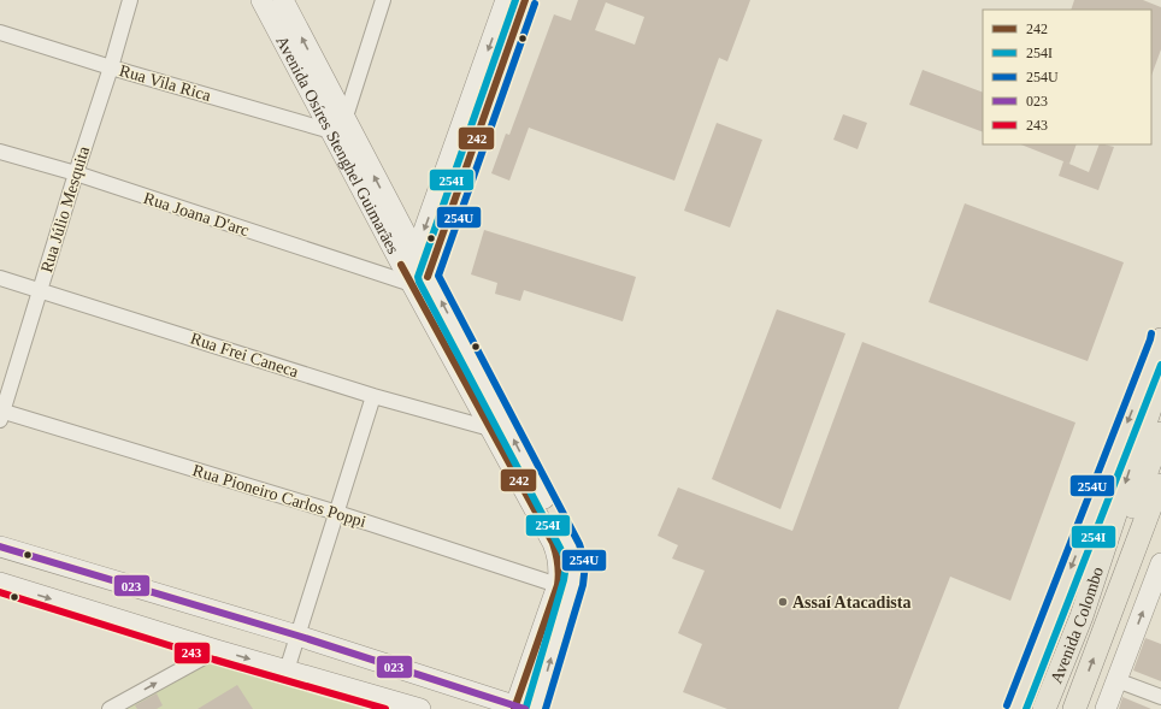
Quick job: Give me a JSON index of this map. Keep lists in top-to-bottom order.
{
  "streets": {
    "main road": ["Avenida Osíres Stenghel Guimarães", "Avenida Colombo"],
    "street": [
      "Rua Vila Rica",
      "Rua Júlio Mesquita",
      "Rua Joana D'arc",
      "Rua Frei Caneca",
      "Rua Pioneiro Carlos Poppi"
    ]
  },
  "crossings": [
    ["Rua Vila Rica", "Avenida Osíres Stenghel Guimarães"],
    ["Rua Vila Rica", "Rua Júlio Mesquita"],
    ["Avenida Osíres Stenghel Guimarães", "Rua Joana D'arc"],
    ["Avenida Osíres Stenghel Guimarães", "Rua Frei Caneca"],
    ["Avenida Osíres Stenghel Guimarães", "Rua Pioneiro Carlos Poppi"],
    ["Rua Júlio Mesquita", "Rua Joana D'arc"],
    ["Rua Júlio Mesquita", "Rua Frei Caneca"],
    ["Rua Júlio Mesquita", "Rua Pioneiro Carlos Poppi"]
  ],
  "places": ["Assaí Atacadista"],
  "lines": [
    "transit line 242",
    "transit line 254I",
    "transit line 254U",
    "transit line 023",
    "transit line 243"
  ],
  "legend": [
    "242",
    "254I",
    "254U",
    "023",
    "243"
  ]
}
